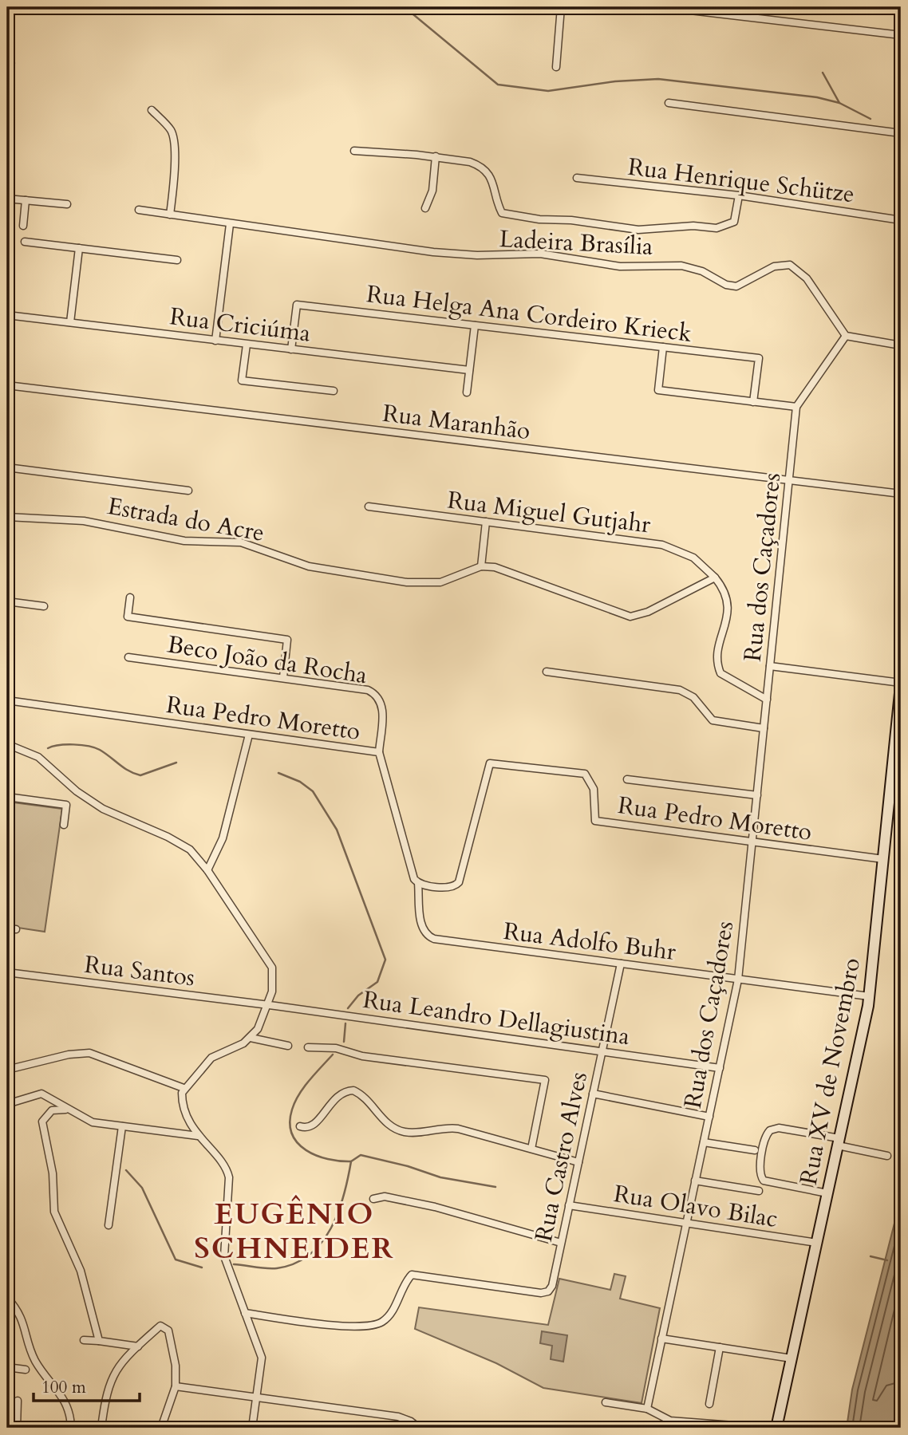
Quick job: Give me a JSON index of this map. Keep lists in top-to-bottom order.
{
  "streets": {
    "main road": ["Rua XV de Novembro"],
    "street": [
      "Rua Henrique Schütze",
      "Ladeira Brasília",
      "Rua Helga Ana Cordeiro Krieck",
      "Rua Criciúma",
      "Rua Maranhão",
      "Rua Miguel Gutjahr",
      "Estrada do Acre",
      "Rua dos Caçadores",
      "Beco João da Rocha",
      "Rua Pedro Moretto",
      "Rua Adolfo Buhr",
      "Rua Santos",
      "Rua Leandro Dellagiustina",
      "Rua Castro Alves",
      "Rua Olavo Bilac"
    ]
  },
  "crossings": [
    ["Ladeira Brasília", "Rua dos Caçadores"],
    ["Rua Helga Ana Cordeiro Krieck", "Rua Criciúma"],
    ["Rua Maranhão", "Rua dos Caçadores"],
    ["Rua dos Caçadores", "Rua Pedro Moretto"],
    ["Rua dos Caçadores", "Rua Adolfo Buhr"],
    ["Rua dos Caçadores", "Rua Leandro Dellagiustina"],
    ["Rua dos Caçadores", "Rua Olavo Bilac"],
    ["Beco João da Rocha", "Rua Pedro Moretto"],
    ["Rua Pedro Moretto", "Rua Adolfo Buhr"],
    ["Rua Pedro Moretto", "Rua XV de Novembro"],
    ["Rua Adolfo Buhr", "Rua XV de Novembro"],
    ["Rua Adolfo Buhr", "Rua Castro Alves"],
    ["Rua Santos", "Rua Leandro Dellagiustina"],
    ["Rua Leandro Dellagiustina", "Rua Castro Alves"],
    ["Rua XV de Novembro", "Rua Olavo Bilac"],
    ["Rua Castro Alves", "Rua Olavo Bilac"]
  ],
  "districts": ["EUGÊNIO SCHNEIDER"],
  "scale_bar": "100 m"
}
